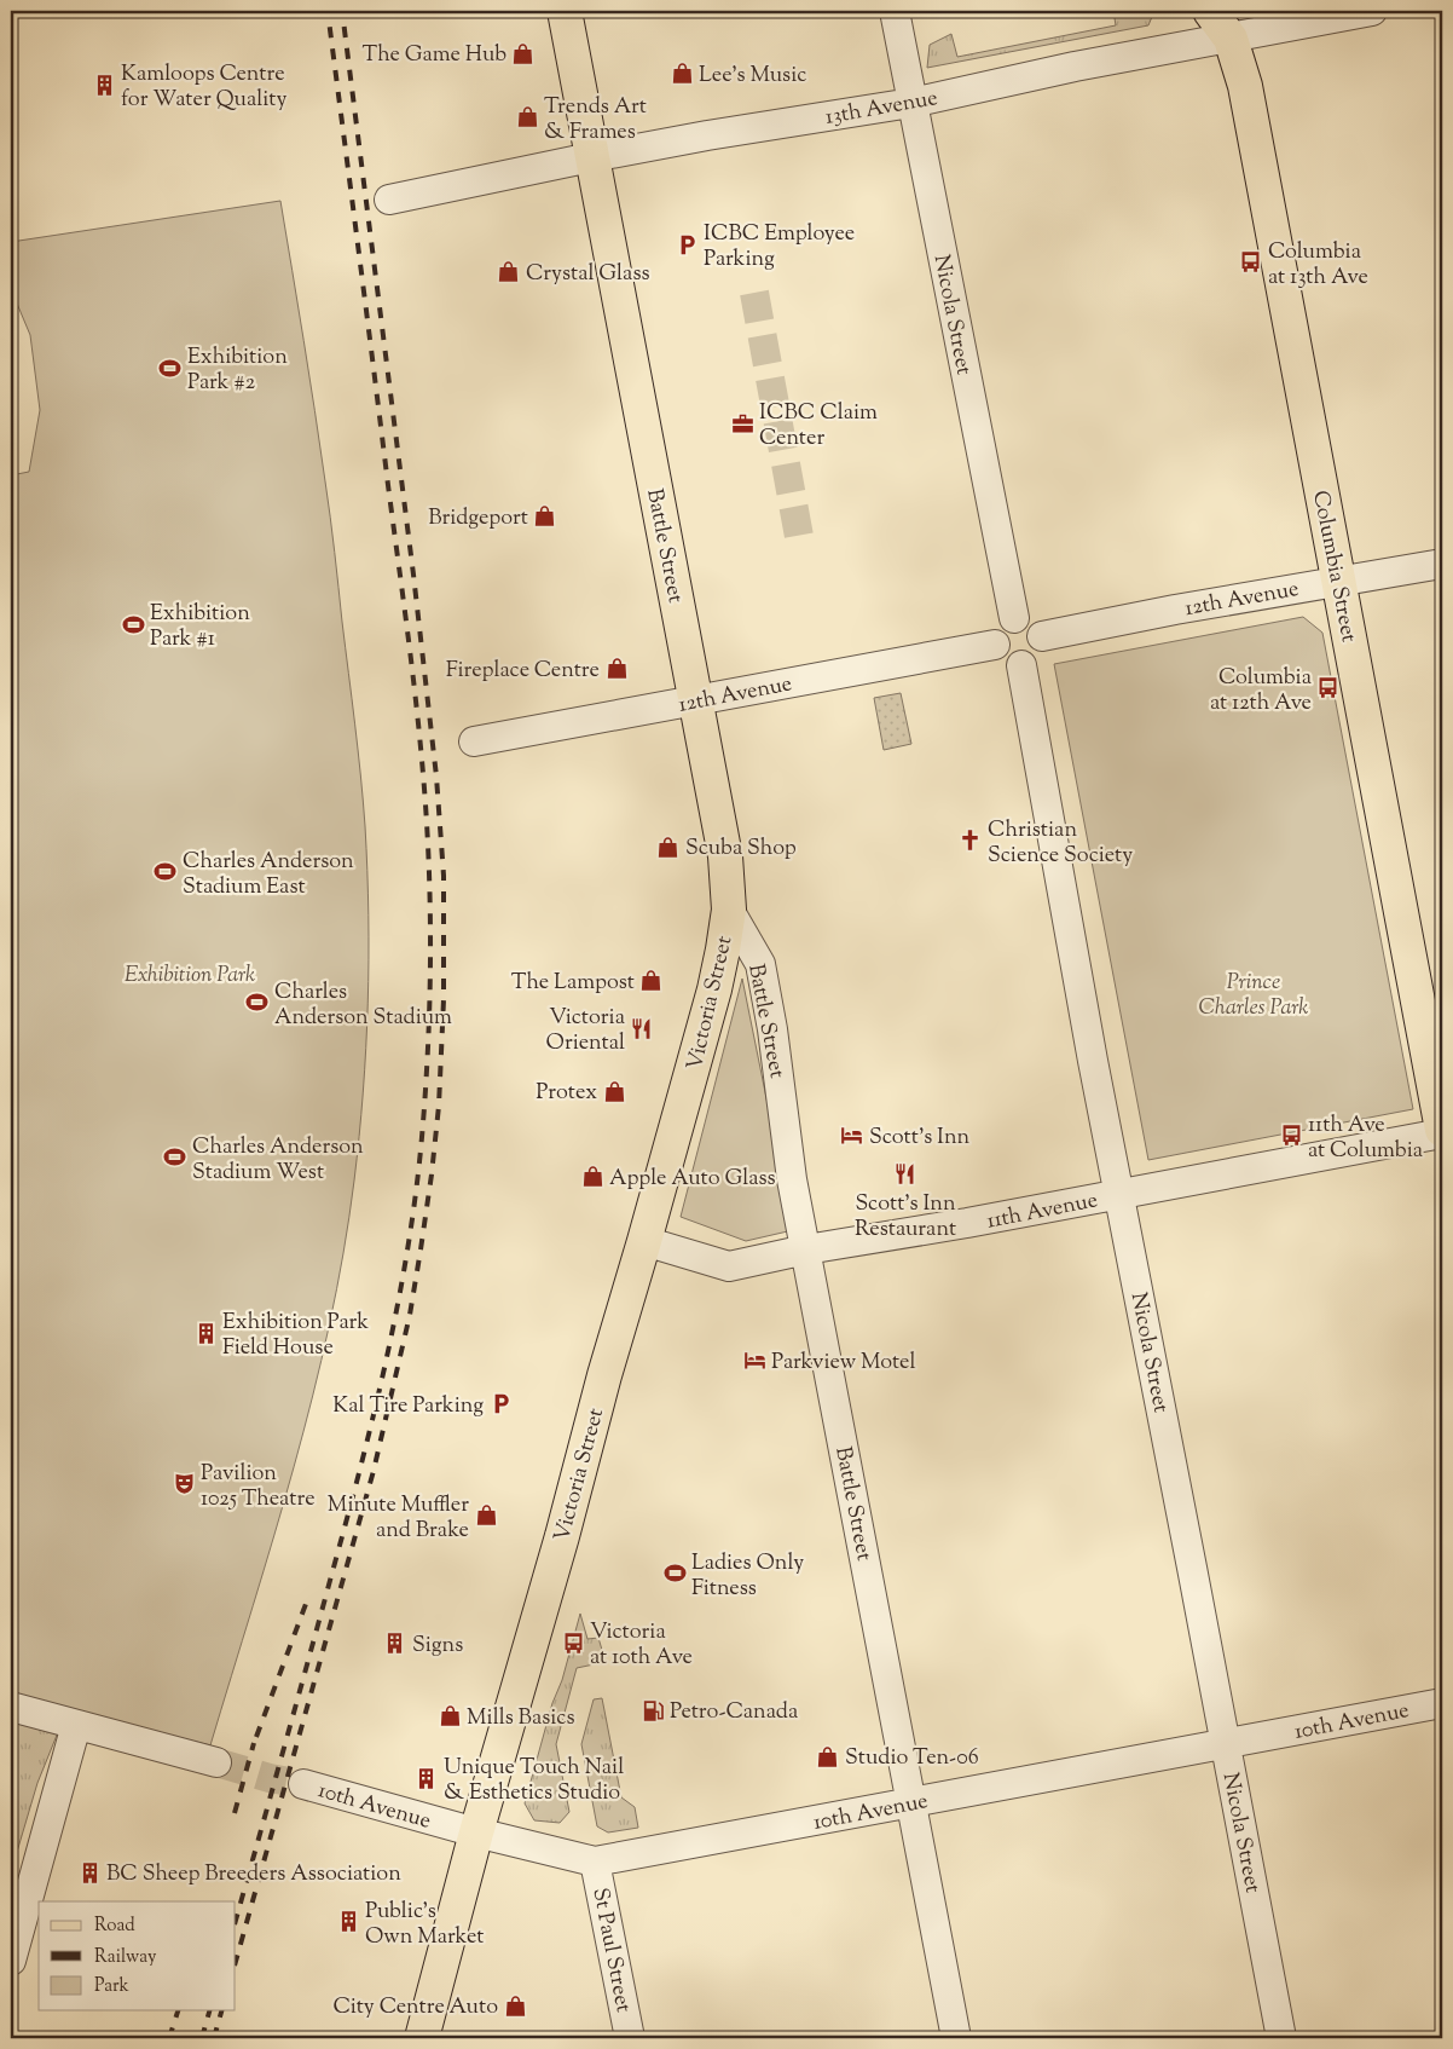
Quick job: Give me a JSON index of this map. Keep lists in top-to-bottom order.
{
  "streets": {
    "main road": ["Battle Street", "Columbia Street", "Victoria Street"],
    "street": [
      "13th Avenue",
      "Nicola Street",
      "12th Avenue",
      "11th Avenue",
      "10th Avenue",
      "St Paul Street"
    ]
  },
  "crossings": [
    ["13th Avenue", "Nicola Street"],
    ["13th Avenue", "Battle Street"],
    ["13th Avenue", "Columbia Street"],
    ["Nicola Street", "12th Avenue"],
    ["Nicola Street", "11th Avenue"],
    ["Nicola Street", "10th Avenue"],
    ["Battle Street", "12th Avenue"],
    ["Battle Street", "Victoria Street"],
    ["Battle Street", "11th Avenue"],
    ["Battle Street", "10th Avenue"],
    ["Columbia Street", "12th Avenue"],
    ["Columbia Street", "11th Avenue"],
    ["Victoria Street", "11th Avenue"],
    ["Victoria Street", "10th Avenue"],
    ["10th Avenue", "St Paul Street"]
  ],
  "parks": ["Exhibition Park", "Prince Charles Park"],
  "places": {
    "shop": [
      "The Game Hub",
      "Lee's Music",
      "Trends Art & Frames",
      "Crystal Glass",
      "Bridgeport",
      "Fireplace Centre",
      "Scuba Shop",
      "The Lampost",
      "Protex",
      "Apple Auto Glass",
      "Minute Muffler and Brake",
      "Mills Basics",
      "Studio Ten-06",
      "City Centre Auto"
    ],
    "building": [
      "Kamloops Centre for Water Quality",
      "Exhibition Park Field House",
      "Signs",
      "Unique Touch Nail & Esthetics Studio",
      "BC Sheep Breeders Association",
      "Public's Own Market"
    ],
    "parking": ["ICBC Employee Parking", "Kal Tire Parking"],
    "bus stop": [
      "Columbia at 13th Ave",
      "Columbia at 12th Ave",
      "11th Ave at Columbia",
      "Victoria at 10th Ave"
    ],
    "sports": [
      "Exhibition Park #2",
      "Exhibition Park #1",
      "Charles Anderson Stadium East",
      "Charles Anderson Stadium",
      "Charles Anderson Stadium West",
      "Ladies Only Fitness"
    ],
    "office": ["ICBC Claim Center"],
    "church": ["Christian Science Society"],
    "restaurant": ["Victoria Oriental", "Scott's Inn Restaurant"],
    "hotel": ["Scott's Inn", "Parkview Motel"],
    "theatre": ["Pavilion 1025 Theatre"],
    "fuel station": ["Petro-Canada"]
  },
  "legend": ["Road", "Railway", "Park"]
}
